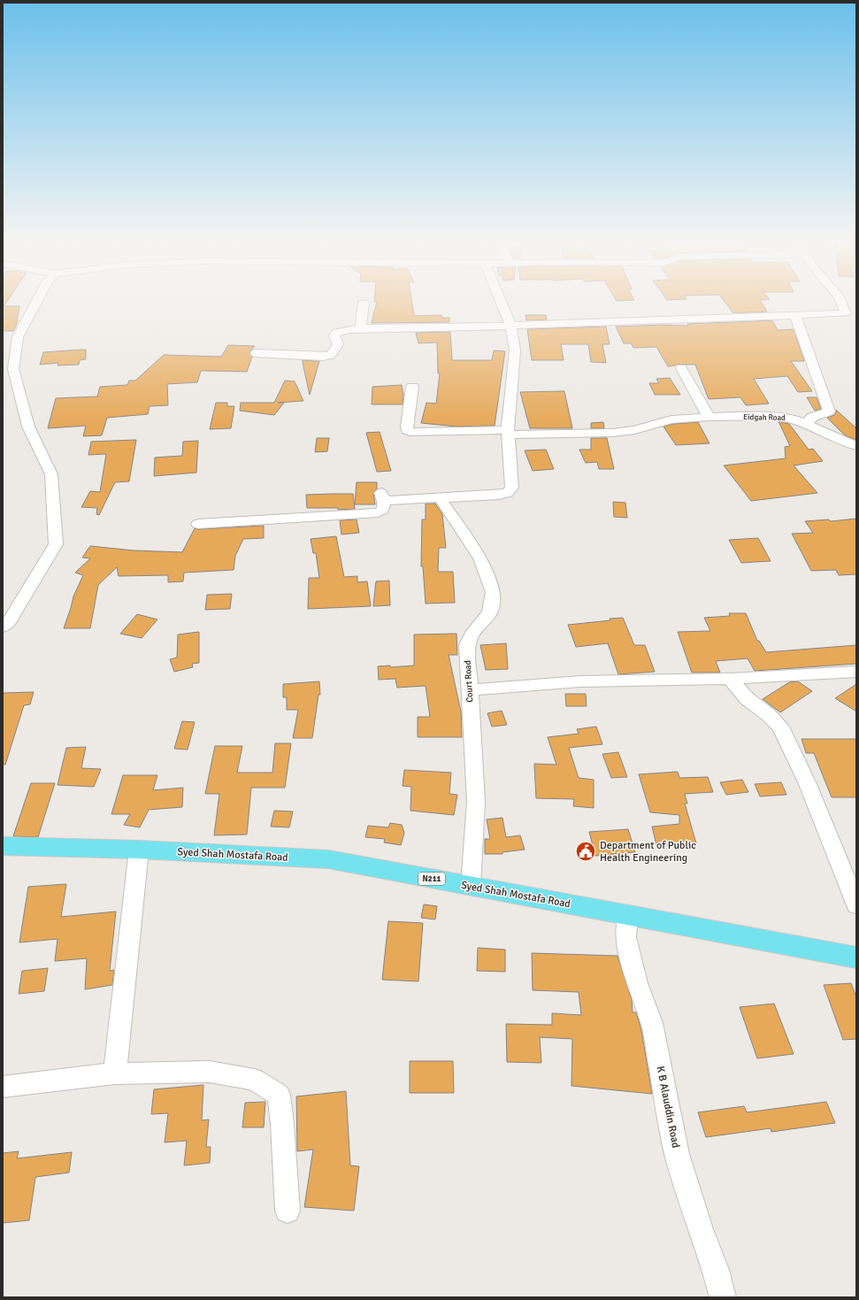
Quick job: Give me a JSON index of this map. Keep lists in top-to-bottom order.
{
  "streets": {
    "highway": ["Syed Shah Mostafa Road", "N211"],
    "street": ["Eidgah Road", "Court Road", "K B Alauddin Road"]
  },
  "crossings": [
    ["Court Road", "Syed Shah Mostafa Road"],
    ["Syed Shah Mostafa Road", "K B Alauddin Road"]
  ],
  "places": {
    "public building": ["Department of Public Health Engineering"]
  }
}
